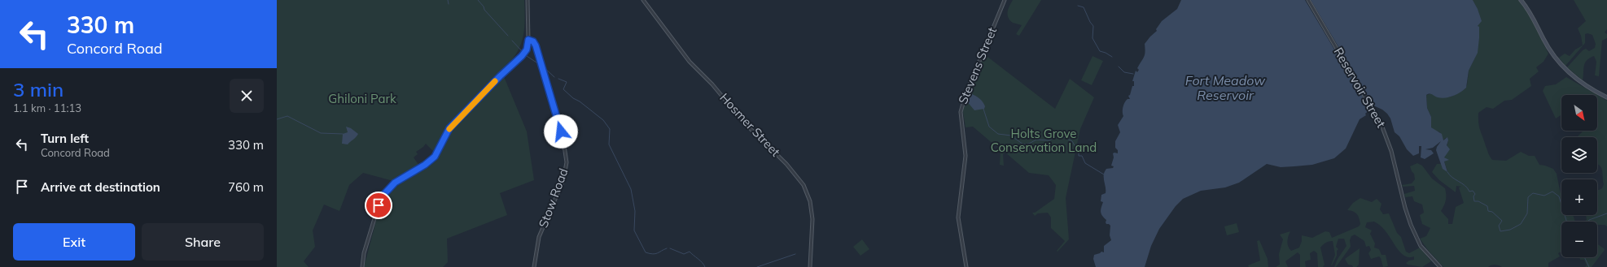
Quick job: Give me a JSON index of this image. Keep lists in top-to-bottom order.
{
  "streets": {
    "street": [
      "Stevens Street",
      "Reservoir Street",
      "Hosmer Street",
      "Stow Road"
    ]
  },
  "water": ["Fort Meadow Reservoir"],
  "parks": ["Ghiloni Park", "Holts Grove Conservation Land"],
  "north": "bottom right",
  "page": {
    "turn": ["330 m", "Concord Road"],
    "heading": ["3 min", "1.1 km · 11:13"],
    "map_buttons": ["+", "−"],
    "list": [
      {
        "name": "Turn left",
        "note": "Concord Road",
        "value": "330 m"
      },
      {
        "name": "Arrive at destination",
        "value": "760 m"
      }
    ],
    "buttons": ["Exit", "Share"]
  }
}
